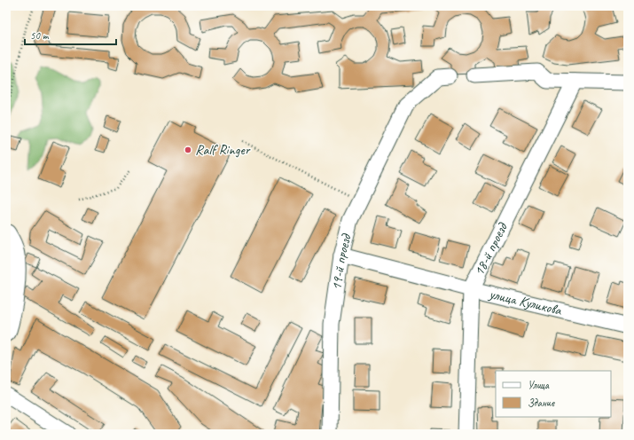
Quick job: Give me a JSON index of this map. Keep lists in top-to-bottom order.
{
  "streets": {
    "street": ["18-й проезд", "19-й проезд", "улица Куликова"]
  },
  "crossings": [
    ["18-й проезд", "улица Куликова"],
    ["19-й проезд", "улица Куликова"]
  ],
  "places": ["Ralf Ringer"],
  "legend": ["Улица", "Здание"],
  "scale_bar": "50 m"
}
